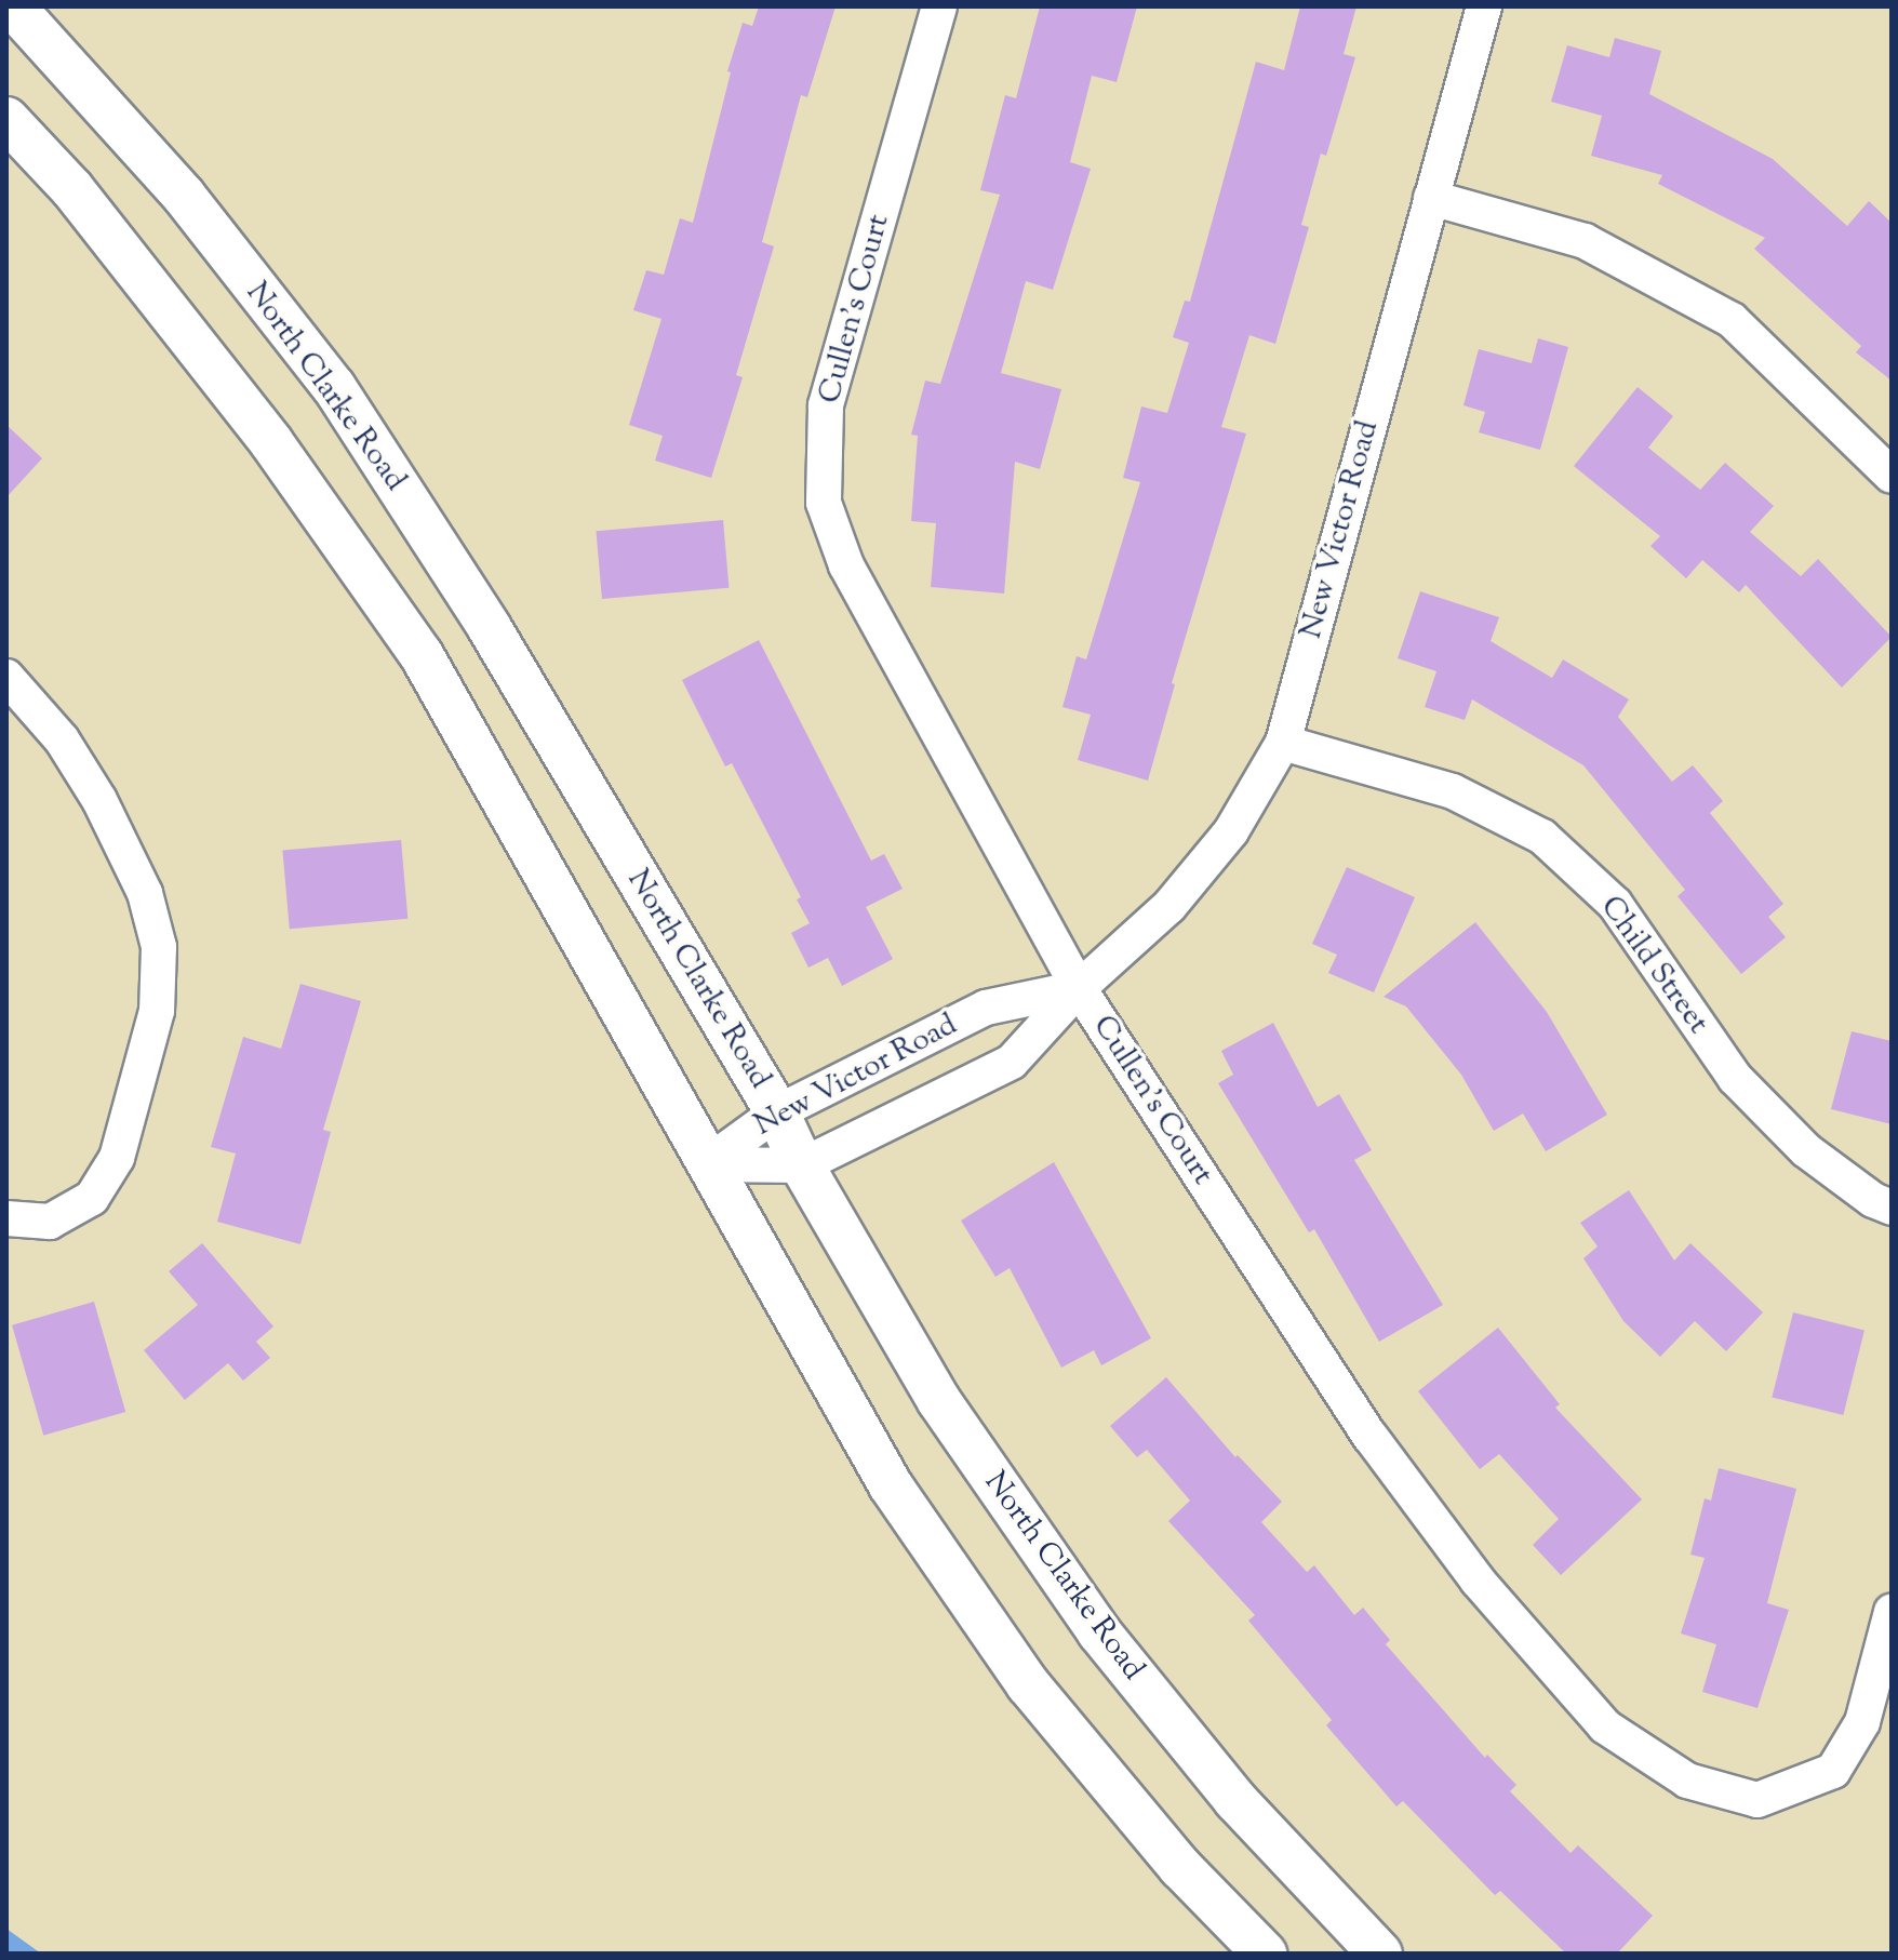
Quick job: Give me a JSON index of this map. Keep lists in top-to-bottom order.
{
  "streets": {
    "street": [
      "Cullen's Court",
      "North Clarke Road",
      "New Victor Road",
      "Child Street"
    ]
  },
  "crossings": [
    ["Cullen's Court", "New Victor Road"],
    ["North Clarke Road", "New Victor Road"],
    ["New Victor Road", "Child Street"]
  ]
}
